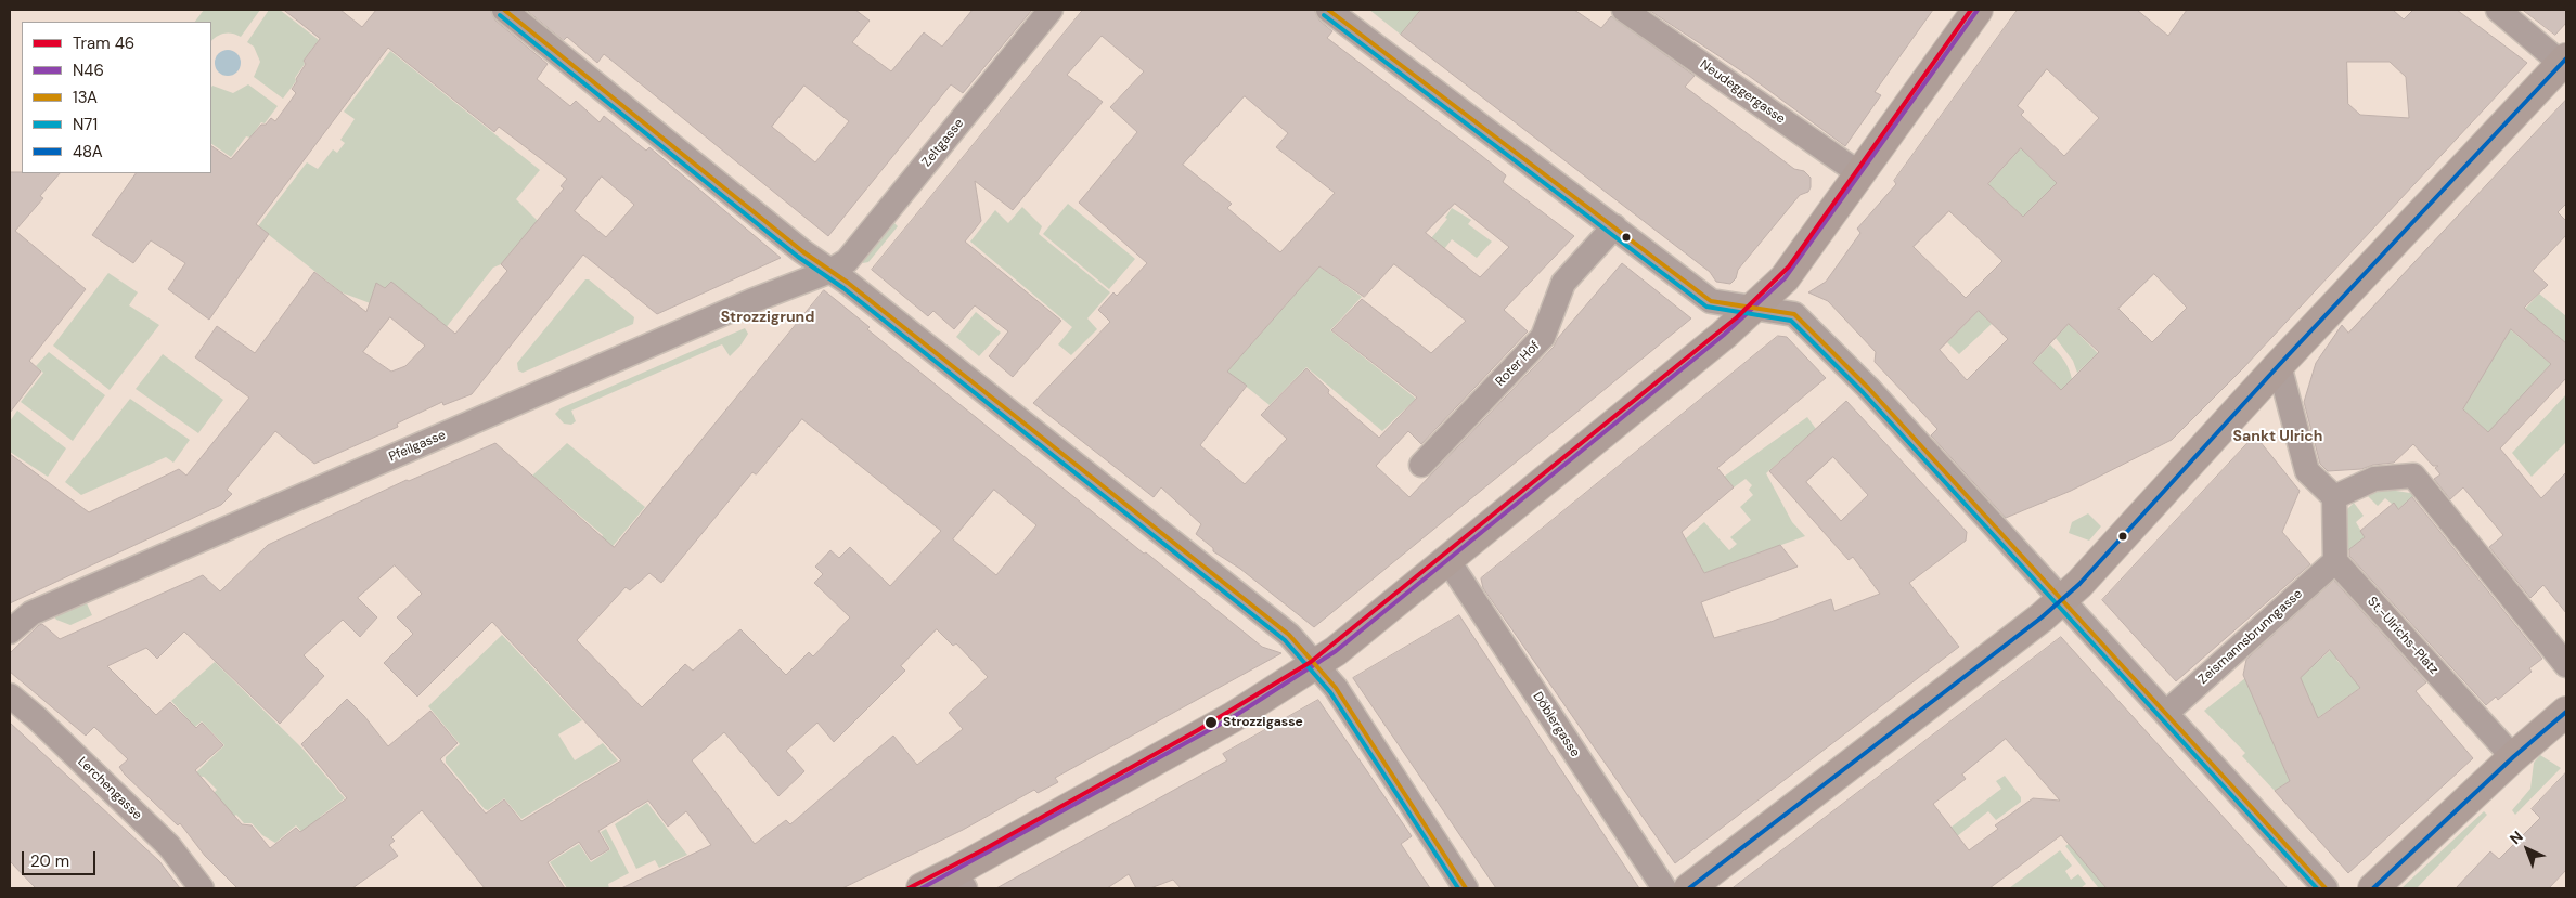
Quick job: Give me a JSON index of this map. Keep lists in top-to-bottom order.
{
  "streets": {
    "street": [
      "Neudeggergasse",
      "Zeltgasse",
      "Roter Hof",
      "Pfeilgasse",
      "St.-Ulrichs-Platz",
      "Zeismannsbrunngasse",
      "Döblergasse",
      "Lerchengasse"
    ]
  },
  "crossings": [
    ["Zeltgasse", "Pfeilgasse"],
    ["St.-Ulrichs-Platz", "Zeismannsbrunngasse"]
  ],
  "districts": ["Strozzigrund", "Sankt Ulrich"],
  "places": ["Strozzigasse"],
  "lines": [
    "tram line 46",
    "transit line N46",
    "transit line 13A",
    "transit line N71",
    "transit line 48A"
  ],
  "legend": [
    "Tram 46",
    "N46",
    "13A",
    "N71",
    "48A"
  ],
  "scale_bar": "20 m",
  "north": "top left"
}
